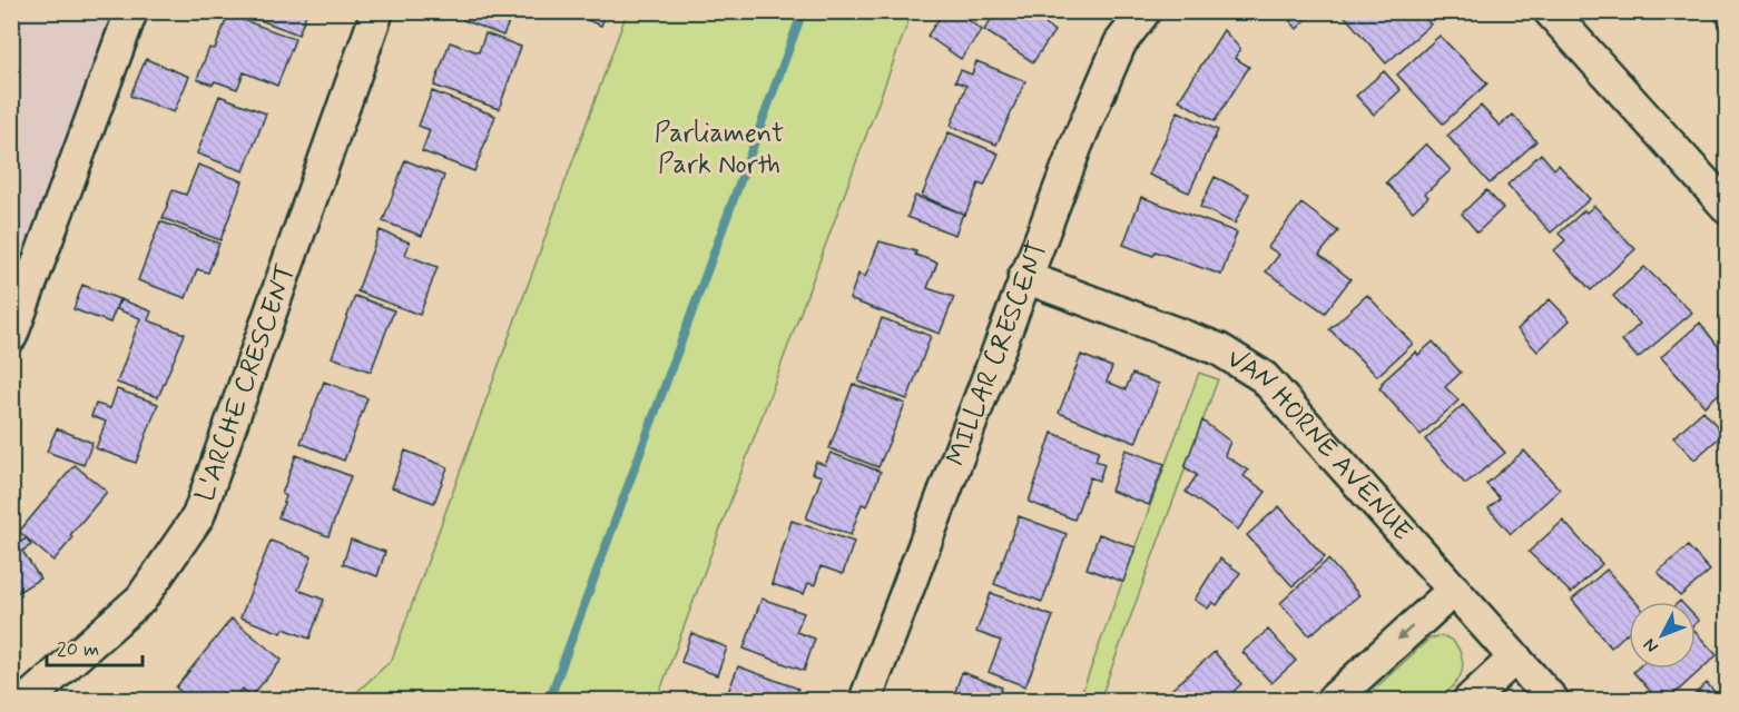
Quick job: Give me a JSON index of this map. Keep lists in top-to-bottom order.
{
  "streets": {
    "street": ["MILLAR CRESCENT", "L'ARCHE CRESCENT", "VAN HORNE AVENUE"]
  },
  "crossings": [
    ["MILLAR CRESCENT", "VAN HORNE AVENUE"]
  ],
  "parks": ["Parliament Park North"],
  "scale_bar": "20 m",
  "north": "bottom left"
}
